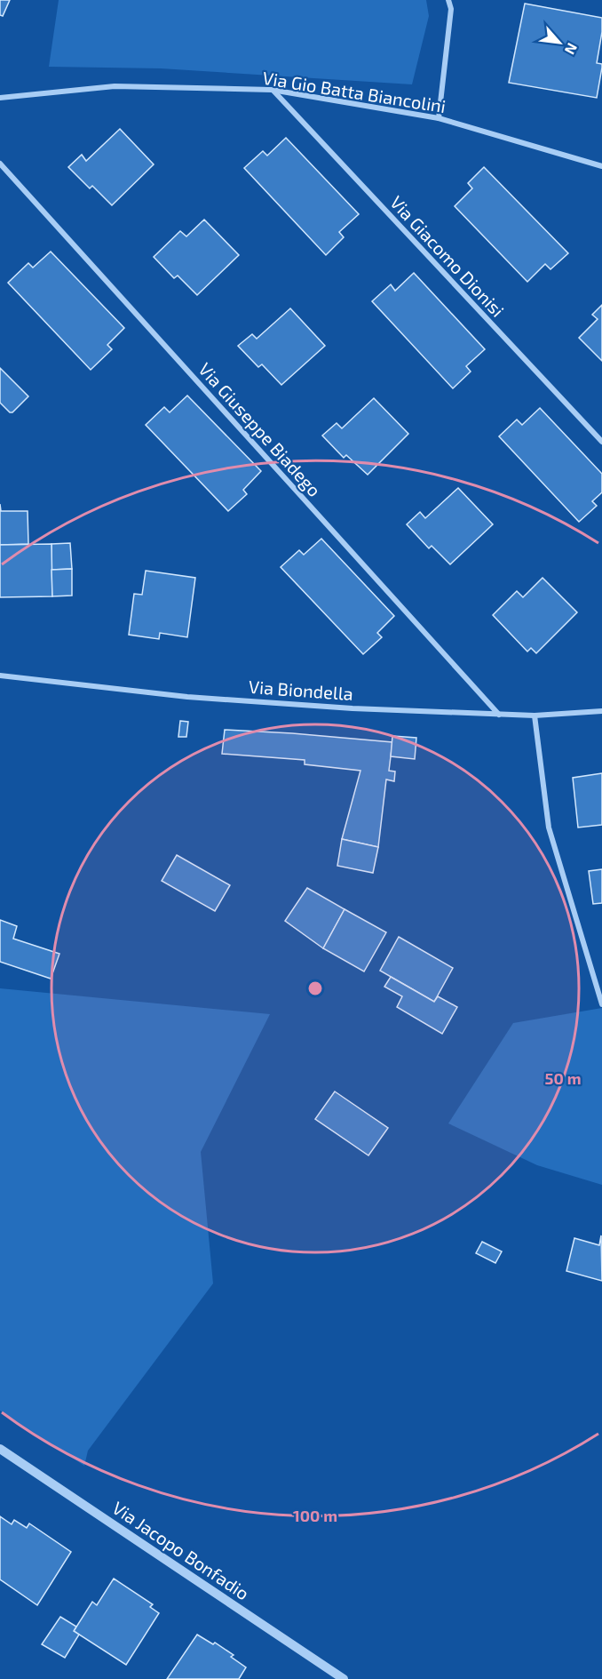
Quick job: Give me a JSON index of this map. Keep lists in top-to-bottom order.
{
  "streets": {
    "street": [
      "Via Gio Batta Biancolini",
      "Via Giacomo Dionisi",
      "Via Giuseppe Biadego",
      "Via Biondella",
      "Via Jacopo Bonfadio"
    ]
  },
  "crossings": [
    ["Via Gio Batta Biancolini", "Via Giacomo Dionisi"],
    ["Via Giuseppe Biadego", "Via Biondella"]
  ],
  "north": "bottom right",
  "rings": ["50 m", "100 m"]
}
